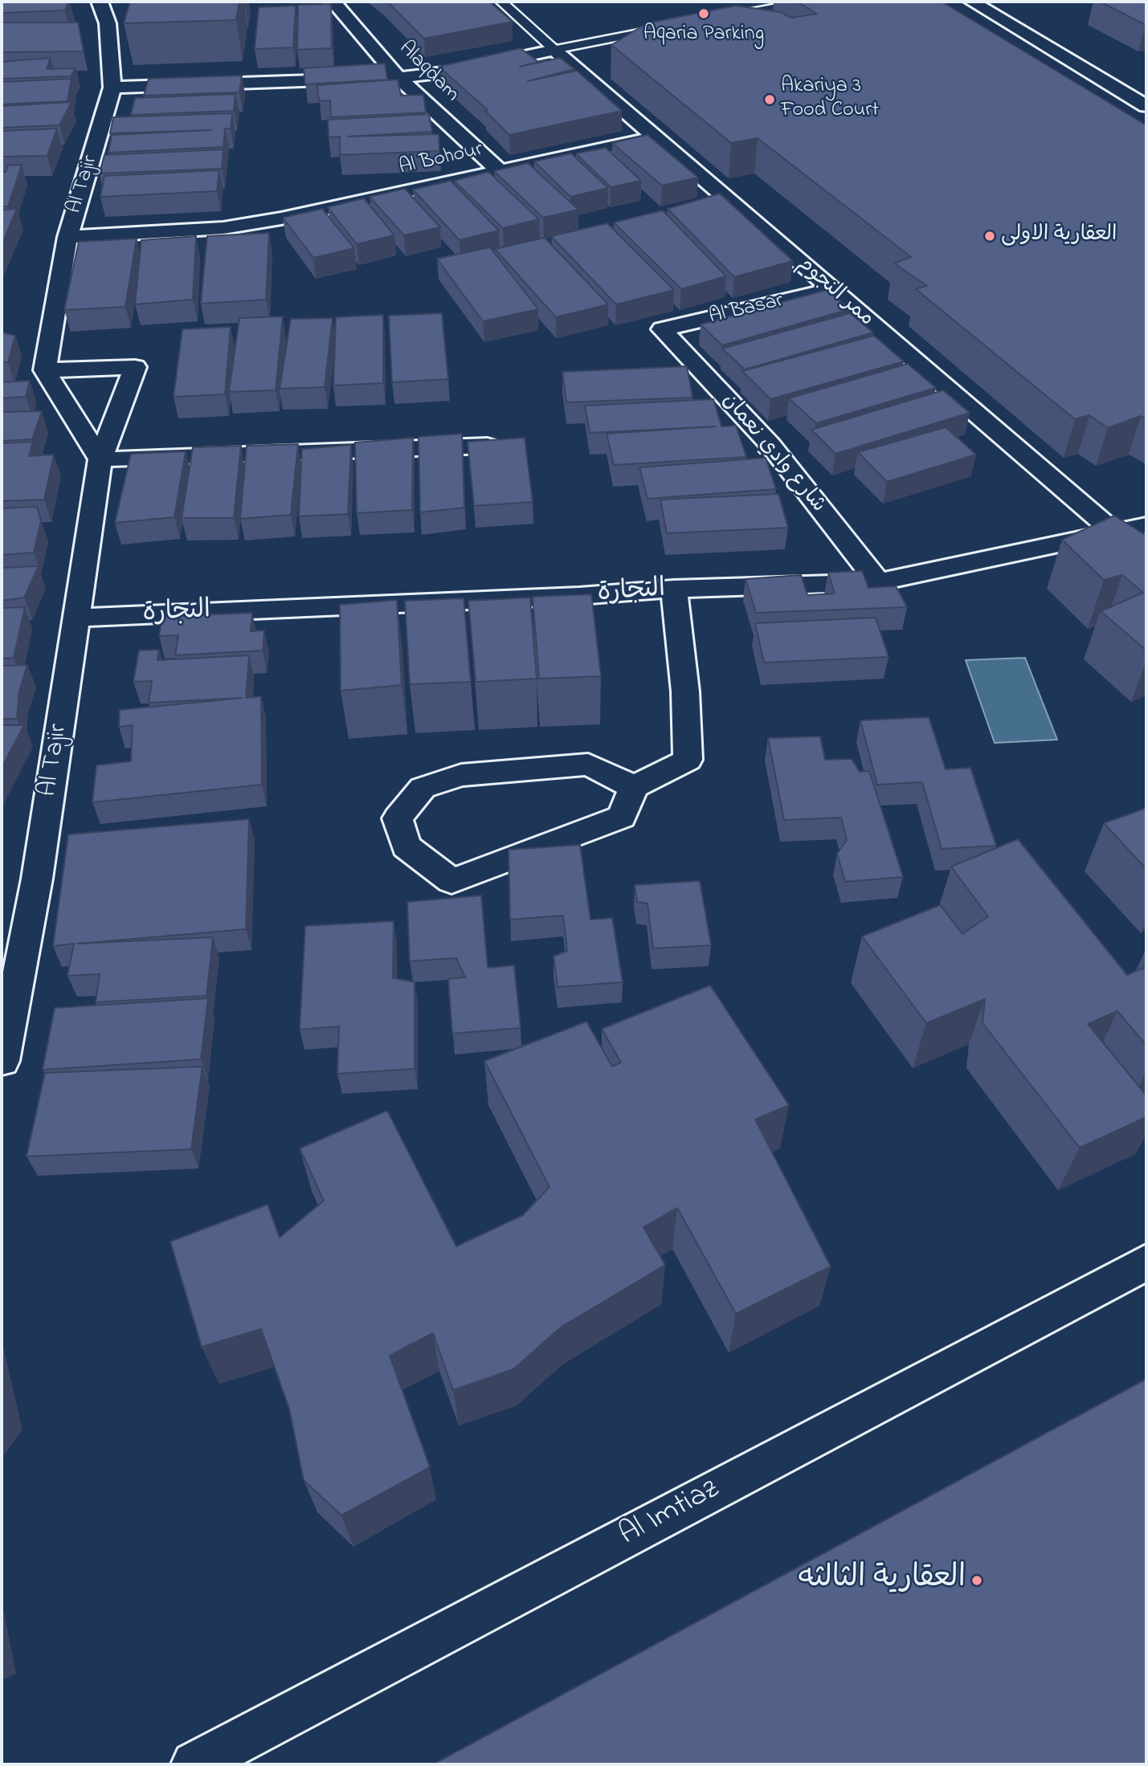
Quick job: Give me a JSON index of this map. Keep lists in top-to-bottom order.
{
  "streets": {
    "street": [
      "Alaqdam",
      "Al Bohour",
      "Al Tajir",
      "ممر النجوم",
      "Al Basar",
      "شارع وادي نعمان",
      "التجارة",
      "Al Imtiaz"
    ]
  },
  "crossings": [
    ["Alaqdam", "Al Bohour"],
    ["Al Bohour", "Al Tajir"],
    ["Al Bohour", "ممر النجوم"],
    ["Al Tajir", "التجارة"],
    ["ممر النجوم", "Al Basar"],
    ["ممر النجوم", "التجارة"],
    ["Al Basar", "شارع وادي نعمان"],
    ["شارع وادي نعمان", "التجارة"]
  ],
  "places": [
    "Aqaria Parking",
    "Akariya 3 Food Court",
    "العقارية الاولى",
    "العقارية الثالثه"
  ]
}
